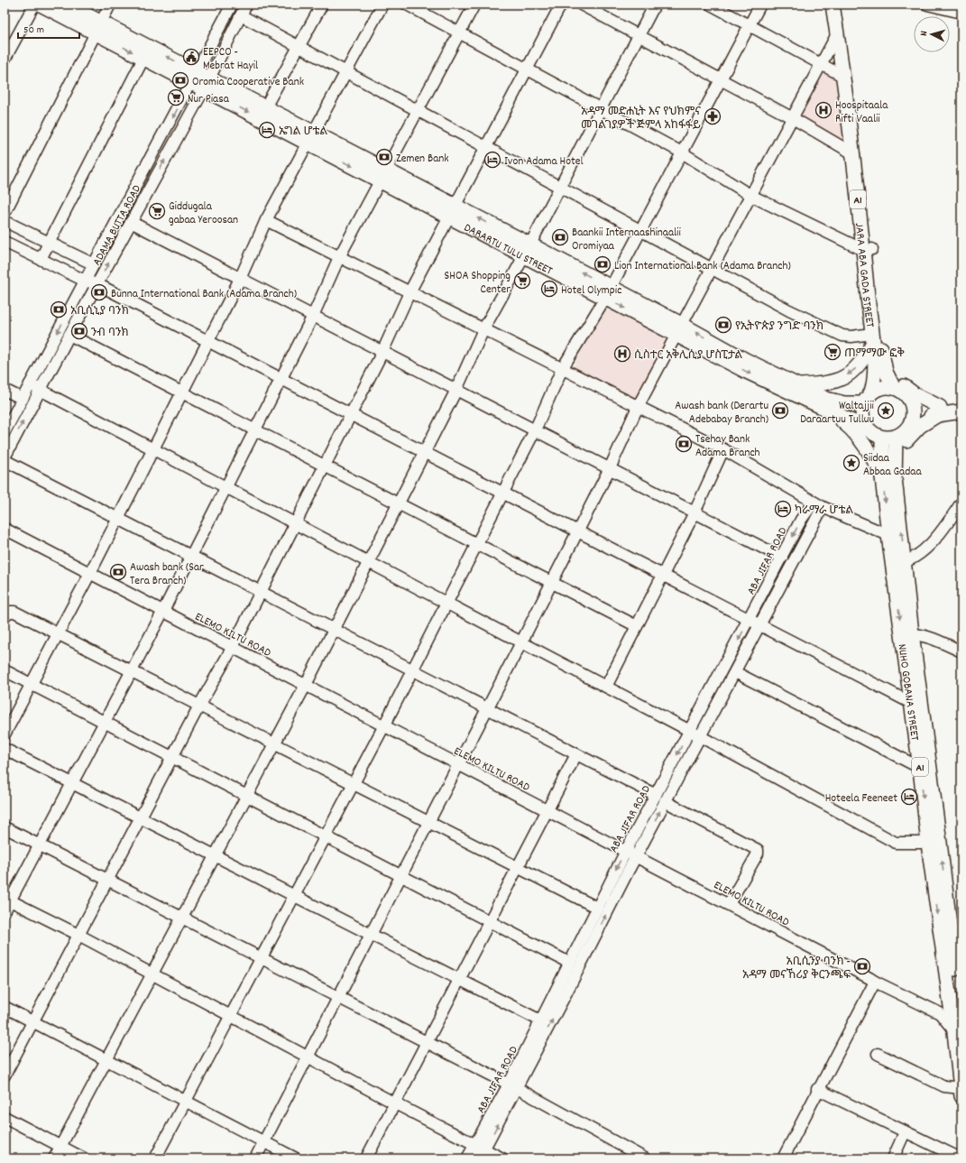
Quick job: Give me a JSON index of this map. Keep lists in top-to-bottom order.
{
  "streets": {
    "main road": [
      "A1",
      "DARARTU TULU STREET",
      "JARA ABA GADA STREET",
      "NUHO GOBANA STREET"
    ],
    "street": ["ADAMA BUTTA ROAD", "ABA JIFAR ROAD", "ELEMO KILTU ROAD"]
  },
  "crossings": [
    ["ADAMA BUTTA ROAD", "DARARTU TULU STREET"],
    ["DARARTU TULU STREET", "JARA ABA GADA STREET"],
    ["DARARTU TULU STREET", "NUHO GOBANA STREET"],
    ["JARA ABA GADA STREET", "NUHO GOBANA STREET"],
    ["ABA JIFAR ROAD", "ELEMO KILTU ROAD"],
    ["ELEMO KILTU ROAD", "NUHO GOBANA STREET"]
  ],
  "places": {
    "public building": ["EEPCO - Mebrat Hayil"],
    "bank": [
      "Oromia Cooperative Bank",
      "Zemen Bank",
      "Baankii Internaashinaalii Oromiyaa",
      "Lion International Bank (Adama Branch)",
      "Bunna International Bank (Adama Branch)",
      "አቢሲኒያ ባንክ",
      "የኢትዮጵያ ንግድ ባንክ",
      "ንብ ባንክ",
      "Awash bank (Derartu Adebabay Branch)",
      "Tsehay Bank Adama Branch",
      "Awash bank (Sar Tera Branch)",
      "አቢሲንያ ባንክ - አዳማ መናኸሪያ ቅርንጫፍ"
    ],
    "supermarket": [
      "Nur Piasa",
      "Giddugala gabaa Yeroosan",
      "SHOA Shopping Center",
      "ጠማማው ፎቅ"
    ],
    "hospital": ["Hoospitaala Rifti Vaalii", "ሲስተር አቅሊሲያ ሆስፒታል"],
    "pharmacy": ["አዳማ መድሐኒት እና የህክምና መገልገያዎች ጅምላ አከፋፋይ"],
    "hotel": [
      "ኤግል ሆቴል",
      "Ivon Adama Hotel",
      "Hotel Olympic",
      "ካራማራ ሆቴል",
      "Hoteela Feeneet"
    ],
    "place": ["Waltajjii Daraartuu Tulluu", "Siidaa Abbaa Gadaa"]
  },
  "scale_bar": "50 m",
  "north": "left"
}
